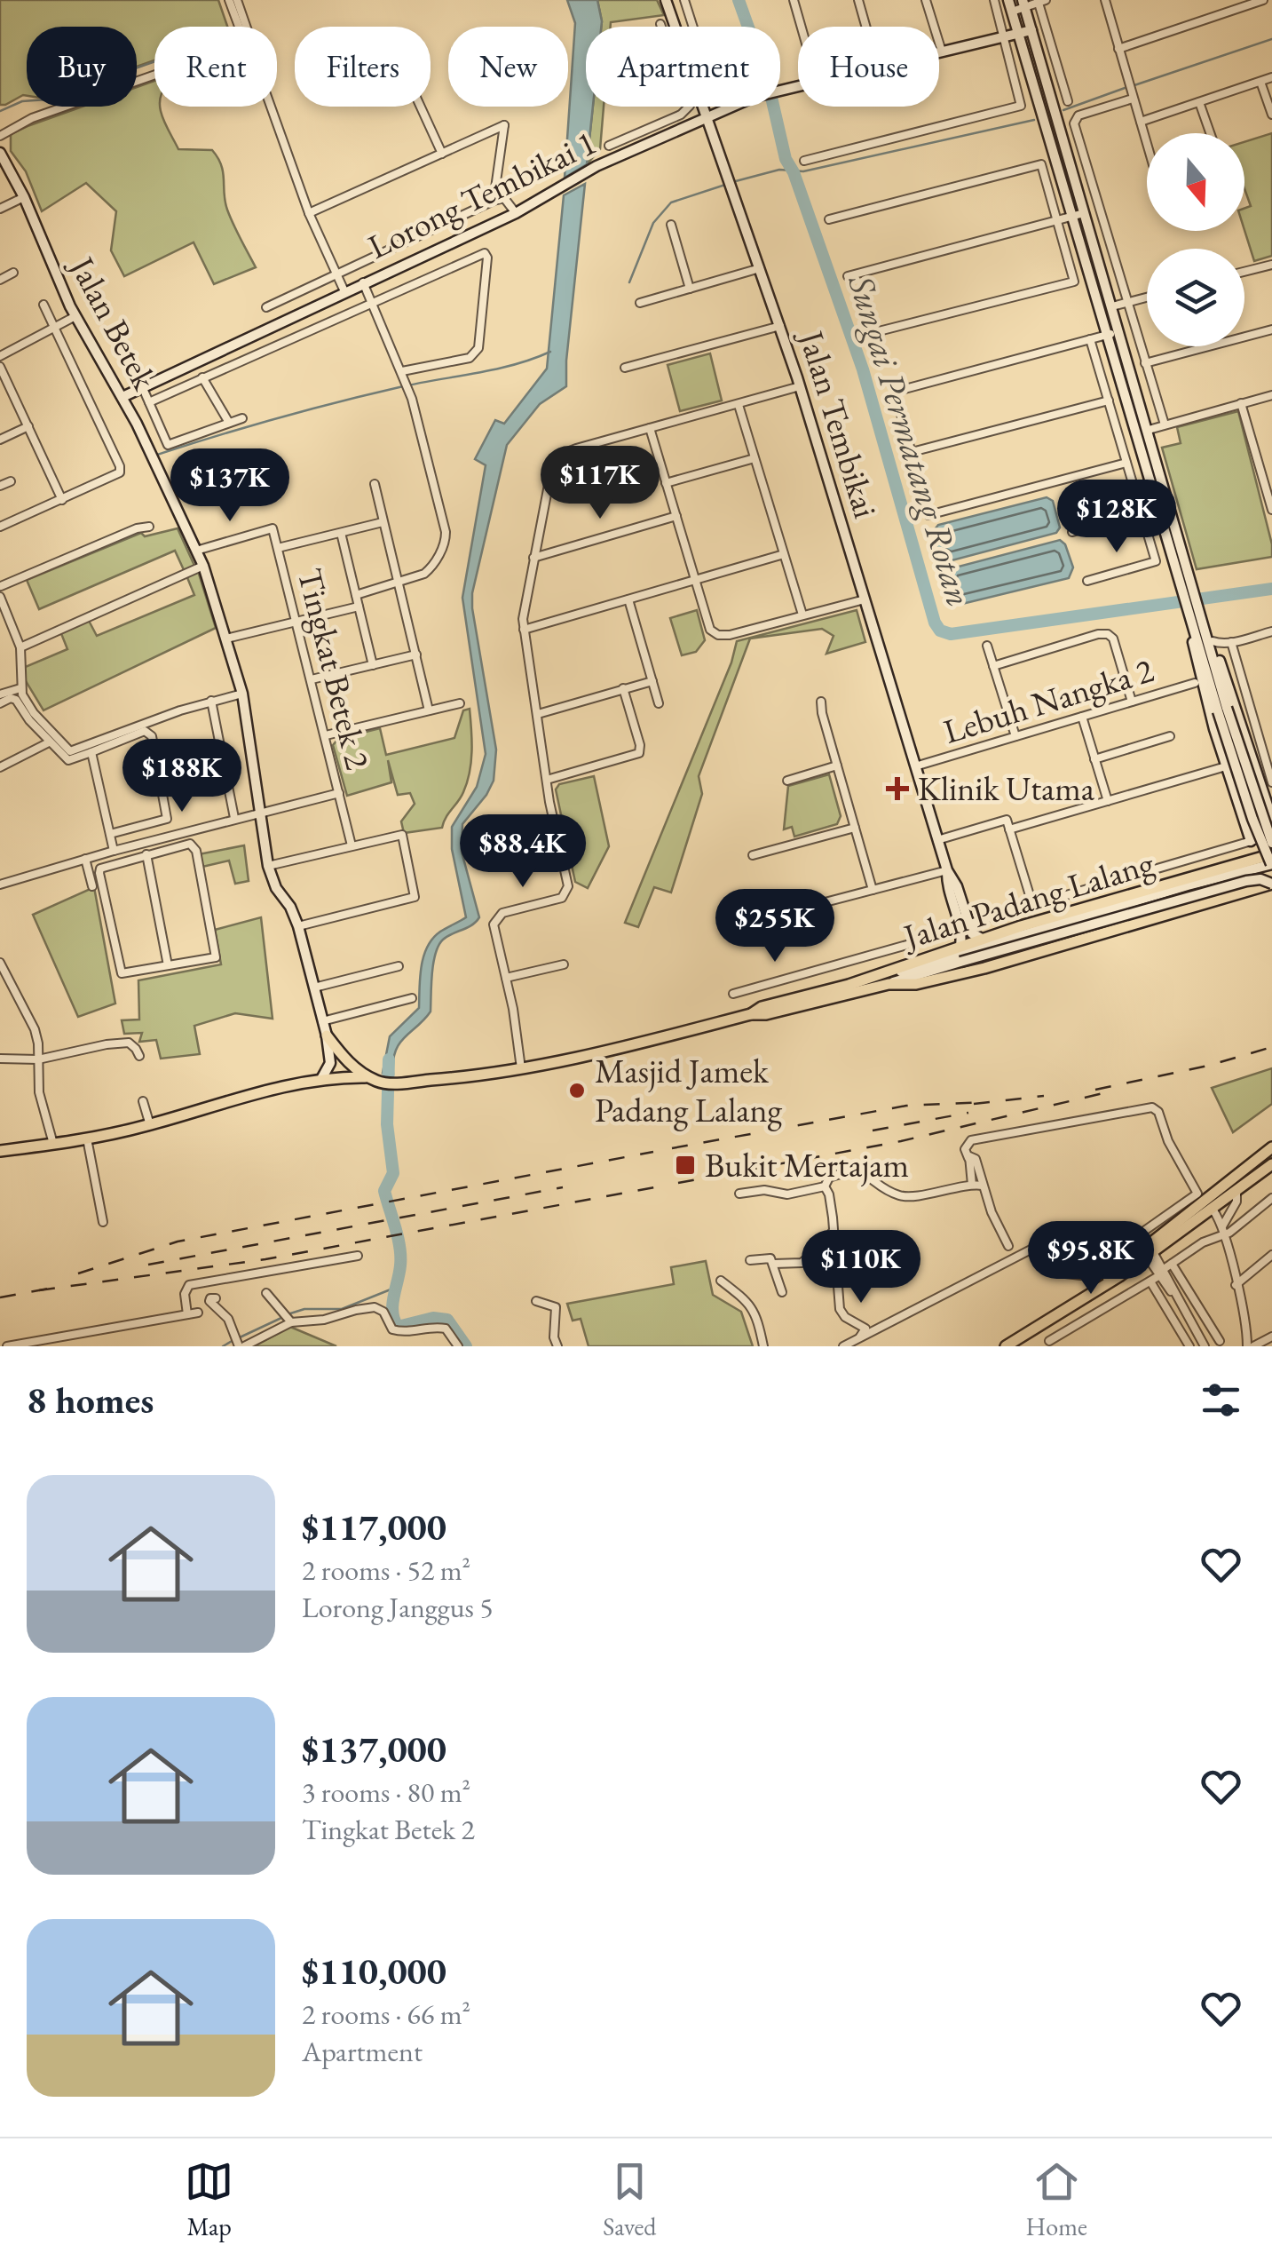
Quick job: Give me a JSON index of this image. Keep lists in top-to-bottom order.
{
  "streets": {
    "main road": ["Jalan Padang Lalang"],
    "street": [
      "Lorong Tembikai 1",
      "Jalan Betek",
      "Jalan Tembikai",
      "Tingkat Betek 2",
      "Lebuh Nangka 2"
    ]
  },
  "crossings": [
    ["Lorong Tembikai 1", "Jalan Betek"],
    ["Lorong Tembikai 1", "Jalan Tembikai"],
    ["Jalan Betek", "Tingkat Betek 2"],
    ["Jalan Tembikai", "Lebuh Nangka 2"],
    ["Jalan Tembikai", "Jalan Padang Lalang"]
  ],
  "water": ["Sungai Permatang Rotan"],
  "places": {
    "health": ["Klinik Utama"],
    "other": ["Masjid Jamek Padang Lalang"],
    "transit": ["Bukit Mertajam"]
  },
  "north": "bottom",
  "page": {
    "chip": [
      "Buy",
      "Rent",
      "Filters",
      "New",
      "Apartment",
      "House"
    ],
    "price": [
      "$117K",
      "$137K",
      "$128K",
      "$188K",
      "$88.4K",
      "$255K",
      "$95.8K",
      "$110K"
    ],
    "heading": "8 homes",
    "list": [
      {
        "name": "$117,000",
        "note": "2 rooms · 52 m² · Lorong Janggus 5"
      },
      {
        "name": "$137,000",
        "note": "3 rooms · 80 m² · Tingkat Betek 2"
      },
      {
        "name": "$110,000",
        "note": "2 rooms · 66 m² · Apartment"
      }
    ],
    "tabs": ["Map", "Saved", "Home"]
  }
}
